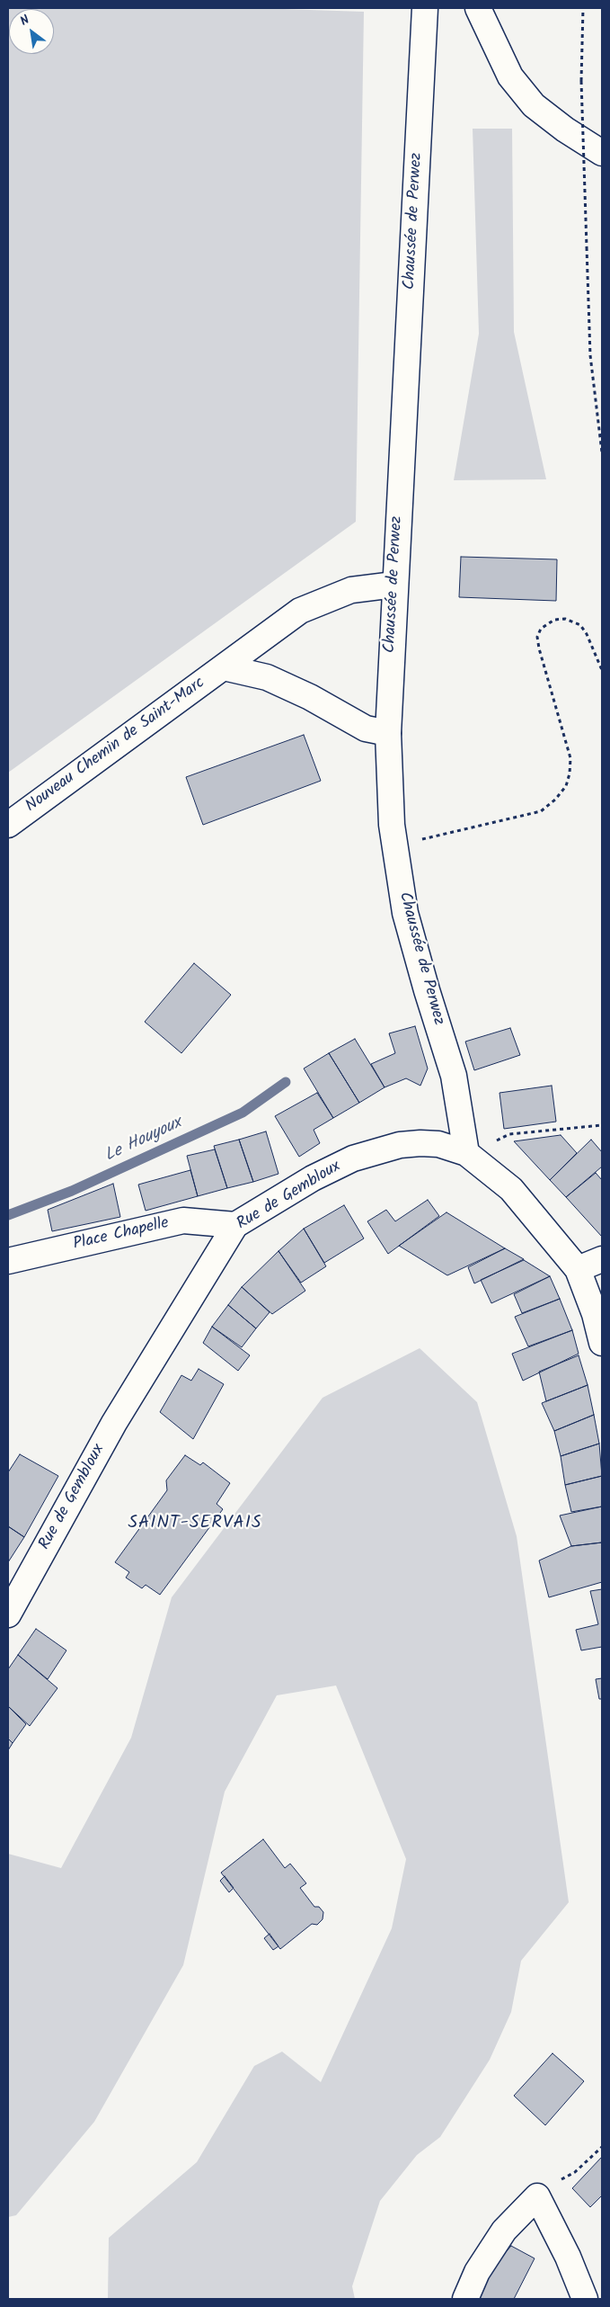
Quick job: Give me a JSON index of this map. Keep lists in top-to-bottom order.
{
  "streets": {
    "main road": [
      "Chaussée de Perwez",
      "Nouveau Chemin de Saint-Marc",
      "Rue de Gembloux",
      "Place Chapelle"
    ]
  },
  "crossings": [
    ["Chaussée de Perwez", "Nouveau Chemin de Saint-Marc"],
    ["Chaussée de Perwez", "Rue de Gembloux"],
    ["Rue de Gembloux", "Place Chapelle"]
  ],
  "districts": ["SAINT-SERVAIS"],
  "water": ["Le Houyoux"],
  "north": "top left"
}
